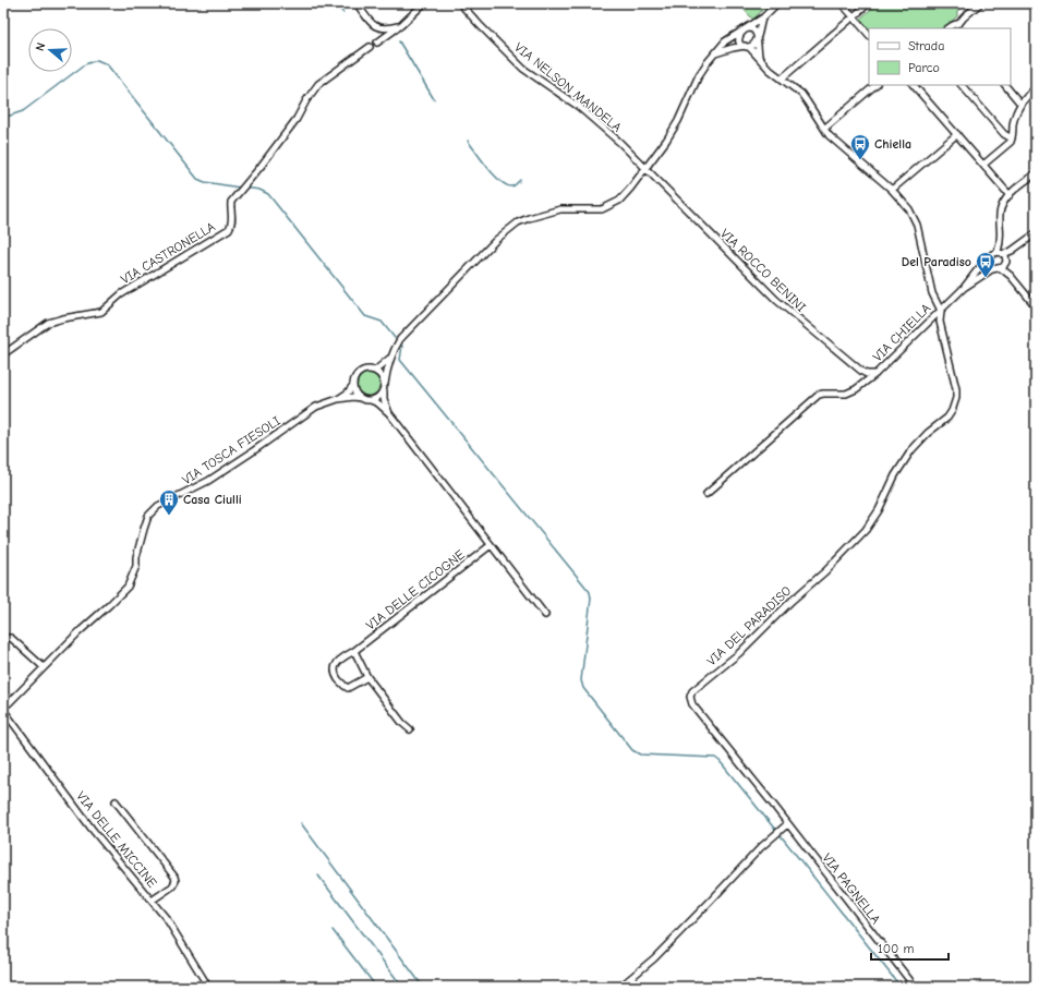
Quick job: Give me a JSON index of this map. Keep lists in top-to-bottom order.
{
  "streets": {
    "street": [
      "VIA NELSON MANDELA",
      "VIA CASTRONELLA",
      "VIA ROCCO BENINI",
      "VIA CHIELLA",
      "VIA TOSCA FIESOLI",
      "VIA DELLE CICOGNE",
      "VIA DEL PARADISO",
      "VIA DELLE MICCINE",
      "VIA PAGNELLA"
    ]
  },
  "crossings": [
    ["VIA NELSON MANDELA", "VIA ROCCO BENINI"],
    ["VIA NELSON MANDELA", "VIA TOSCA FIESOLI"],
    ["VIA ROCCO BENINI", "VIA CHIELLA"],
    ["VIA ROCCO BENINI", "VIA TOSCA FIESOLI"],
    ["VIA CHIELLA", "VIA TOSCA FIESOLI"],
    ["VIA CHIELLA", "VIA DEL PARADISO"],
    ["VIA DEL PARADISO", "VIA PAGNELLA"]
  ],
  "places": {
    "bus stop": ["Chiella", "Del Paradiso"],
    "building": ["Casa Ciulli"]
  },
  "legend": ["Strada", "Parco"],
  "scale_bar": "100 m",
  "north": "left"
}
